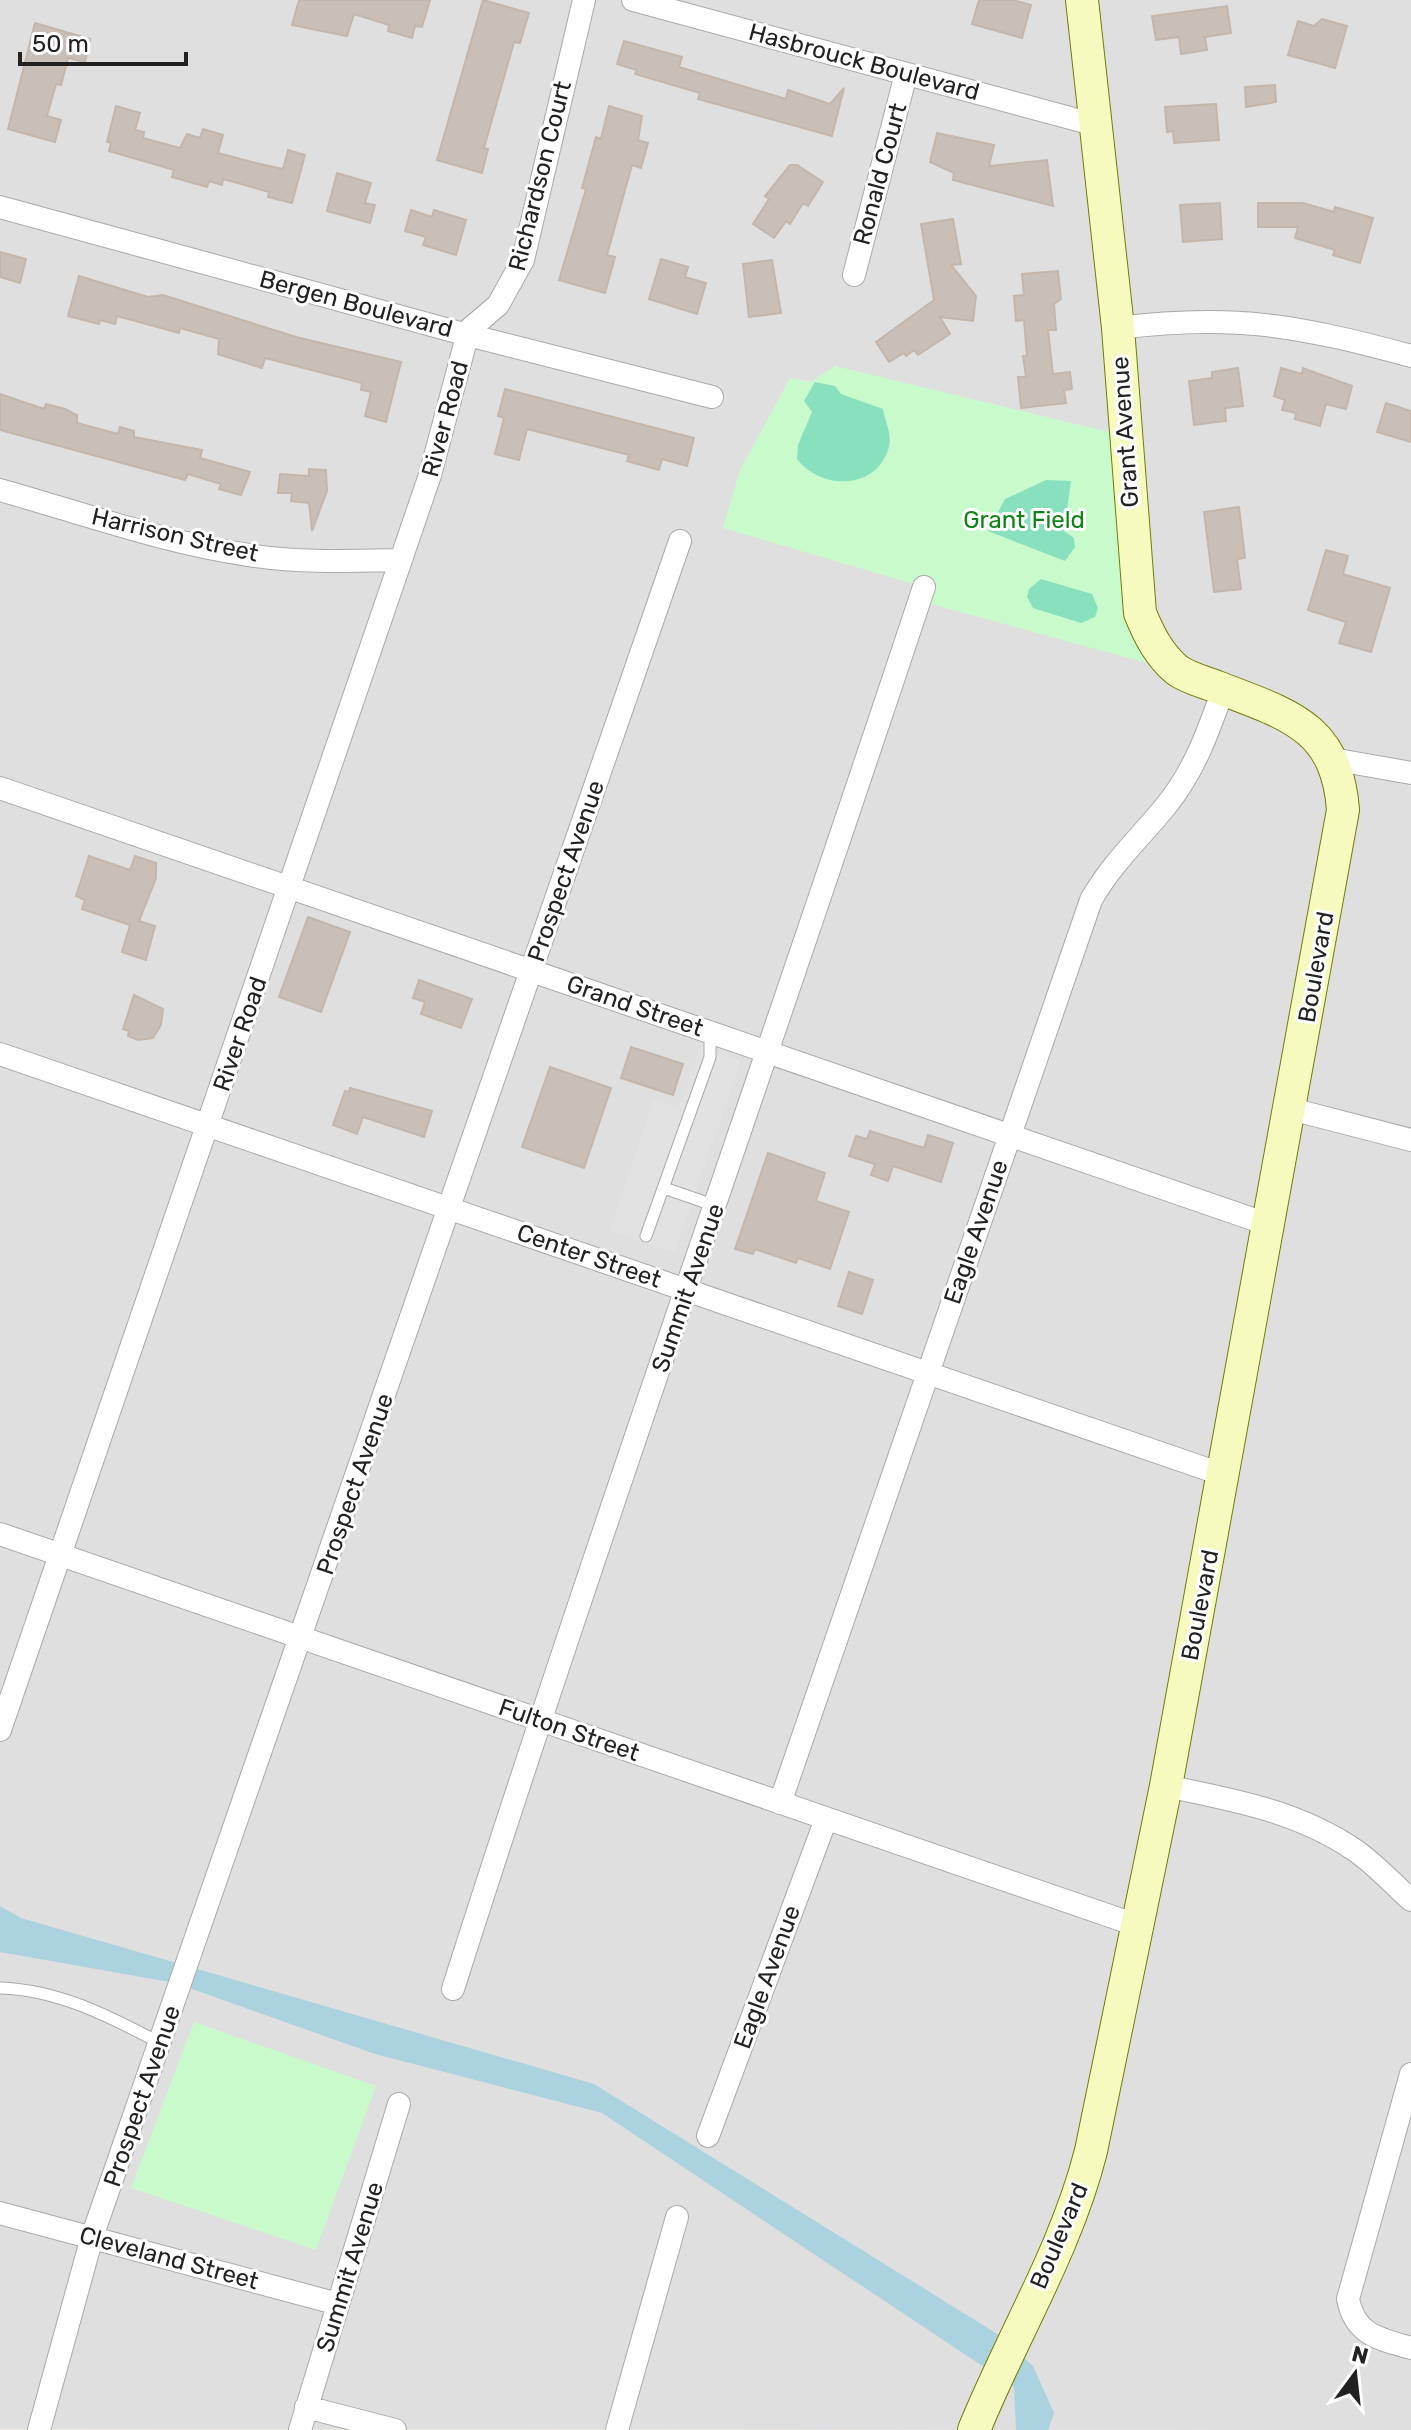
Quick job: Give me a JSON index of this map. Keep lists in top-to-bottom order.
{
  "streets": {
    "street": [
      "Hasbrouck Boulevard",
      "Ronald Court",
      "Richardson Court",
      "Bergen Boulevard",
      "River Road",
      "Grant Avenue",
      "Harrison Street",
      "Prospect Avenue",
      "Boulevard",
      "Grand Street",
      "Eagle Avenue",
      "Center Street",
      "Summit Avenue",
      "Fulton Street",
      "Cleveland Street"
    ]
  },
  "crossings": [
    ["Hasbrouck Boulevard", "Ronald Court"],
    ["Hasbrouck Boulevard", "Grant Avenue"],
    ["Richardson Court", "Bergen Boulevard"],
    ["Richardson Court", "River Road"],
    ["Bergen Boulevard", "River Road"],
    ["River Road", "Harrison Street"],
    ["River Road", "Grand Street"],
    ["River Road", "Center Street"],
    ["River Road", "Fulton Street"],
    ["Grant Avenue", "Boulevard"],
    ["Grant Avenue", "Eagle Avenue"],
    ["Prospect Avenue", "Grand Street"],
    ["Prospect Avenue", "Center Street"],
    ["Prospect Avenue", "Fulton Street"],
    ["Prospect Avenue", "Cleveland Street"],
    ["Boulevard", "Grand Street"],
    ["Boulevard", "Center Street"],
    ["Boulevard", "Fulton Street"],
    ["Grand Street", "Eagle Avenue"],
    ["Grand Street", "Summit Avenue"],
    ["Eagle Avenue", "Center Street"],
    ["Eagle Avenue", "Fulton Street"],
    ["Center Street", "Summit Avenue"],
    ["Summit Avenue", "Fulton Street"],
    ["Summit Avenue", "Cleveland Street"]
  ],
  "parks": ["Grant Field"],
  "scale_bar": "50 m",
  "north": "top"
}
